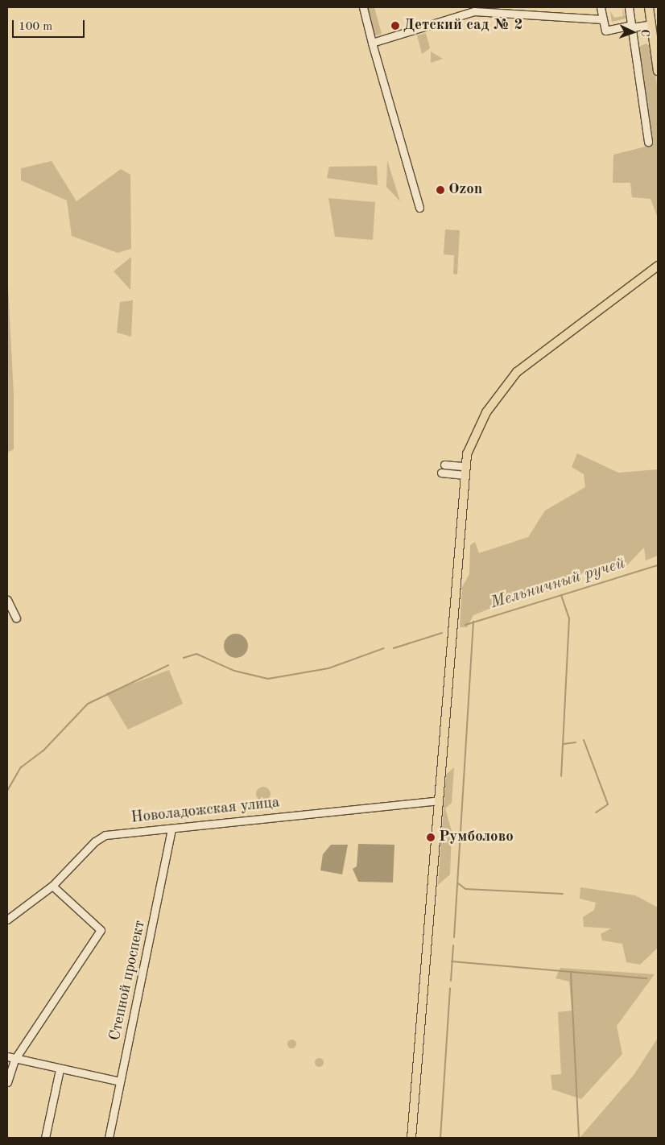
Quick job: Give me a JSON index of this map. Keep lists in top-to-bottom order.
{
  "streets": {
    "street": ["Новоладожская улица", "Степной проспект"]
  },
  "crossings": [
    ["Новоладожская улица", "Степной проспект"]
  ],
  "water": ["Мельничный ручей"],
  "places": ["Детский сад № 2", "Ozon", "Румболово"],
  "scale_bar": "100 m",
  "north": "right"
}
